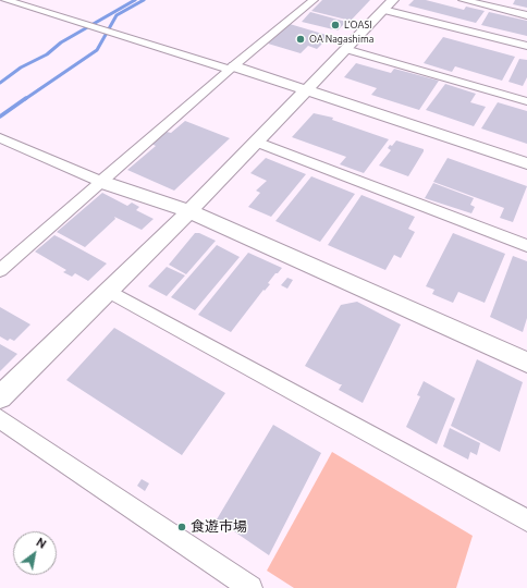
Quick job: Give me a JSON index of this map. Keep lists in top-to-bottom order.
{
  "places": ["L’OASI", "OA Nagashima", "食遊市場"],
  "north": "top right"
}
